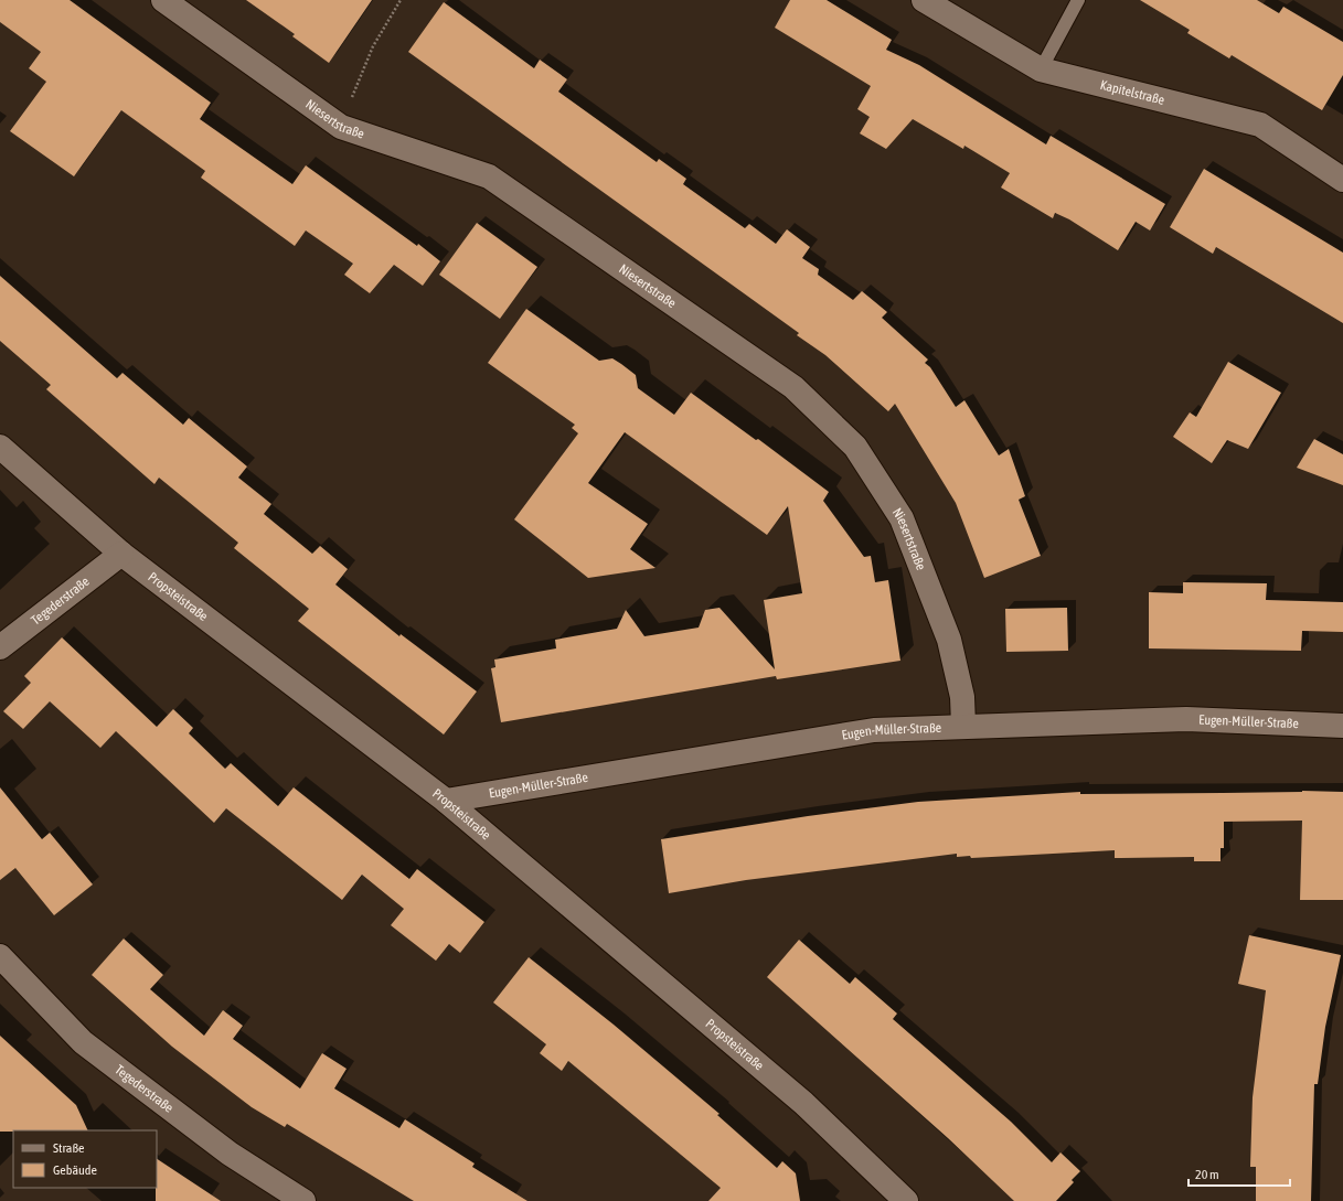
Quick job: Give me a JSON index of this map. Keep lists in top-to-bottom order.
{
  "streets": {
    "street": [
      "Kapitelstraße",
      "Niesertstraße",
      "Propsteistraße",
      "Tegederstraße",
      "Eugen-Müller-Straße"
    ]
  },
  "crossings": [
    ["Niesertstraße", "Eugen-Müller-Straße"],
    ["Propsteistraße", "Tegederstraße"],
    ["Propsteistraße", "Eugen-Müller-Straße"]
  ],
  "legend": ["Straße", "Gebäude"],
  "scale_bar": "20 m"
}
